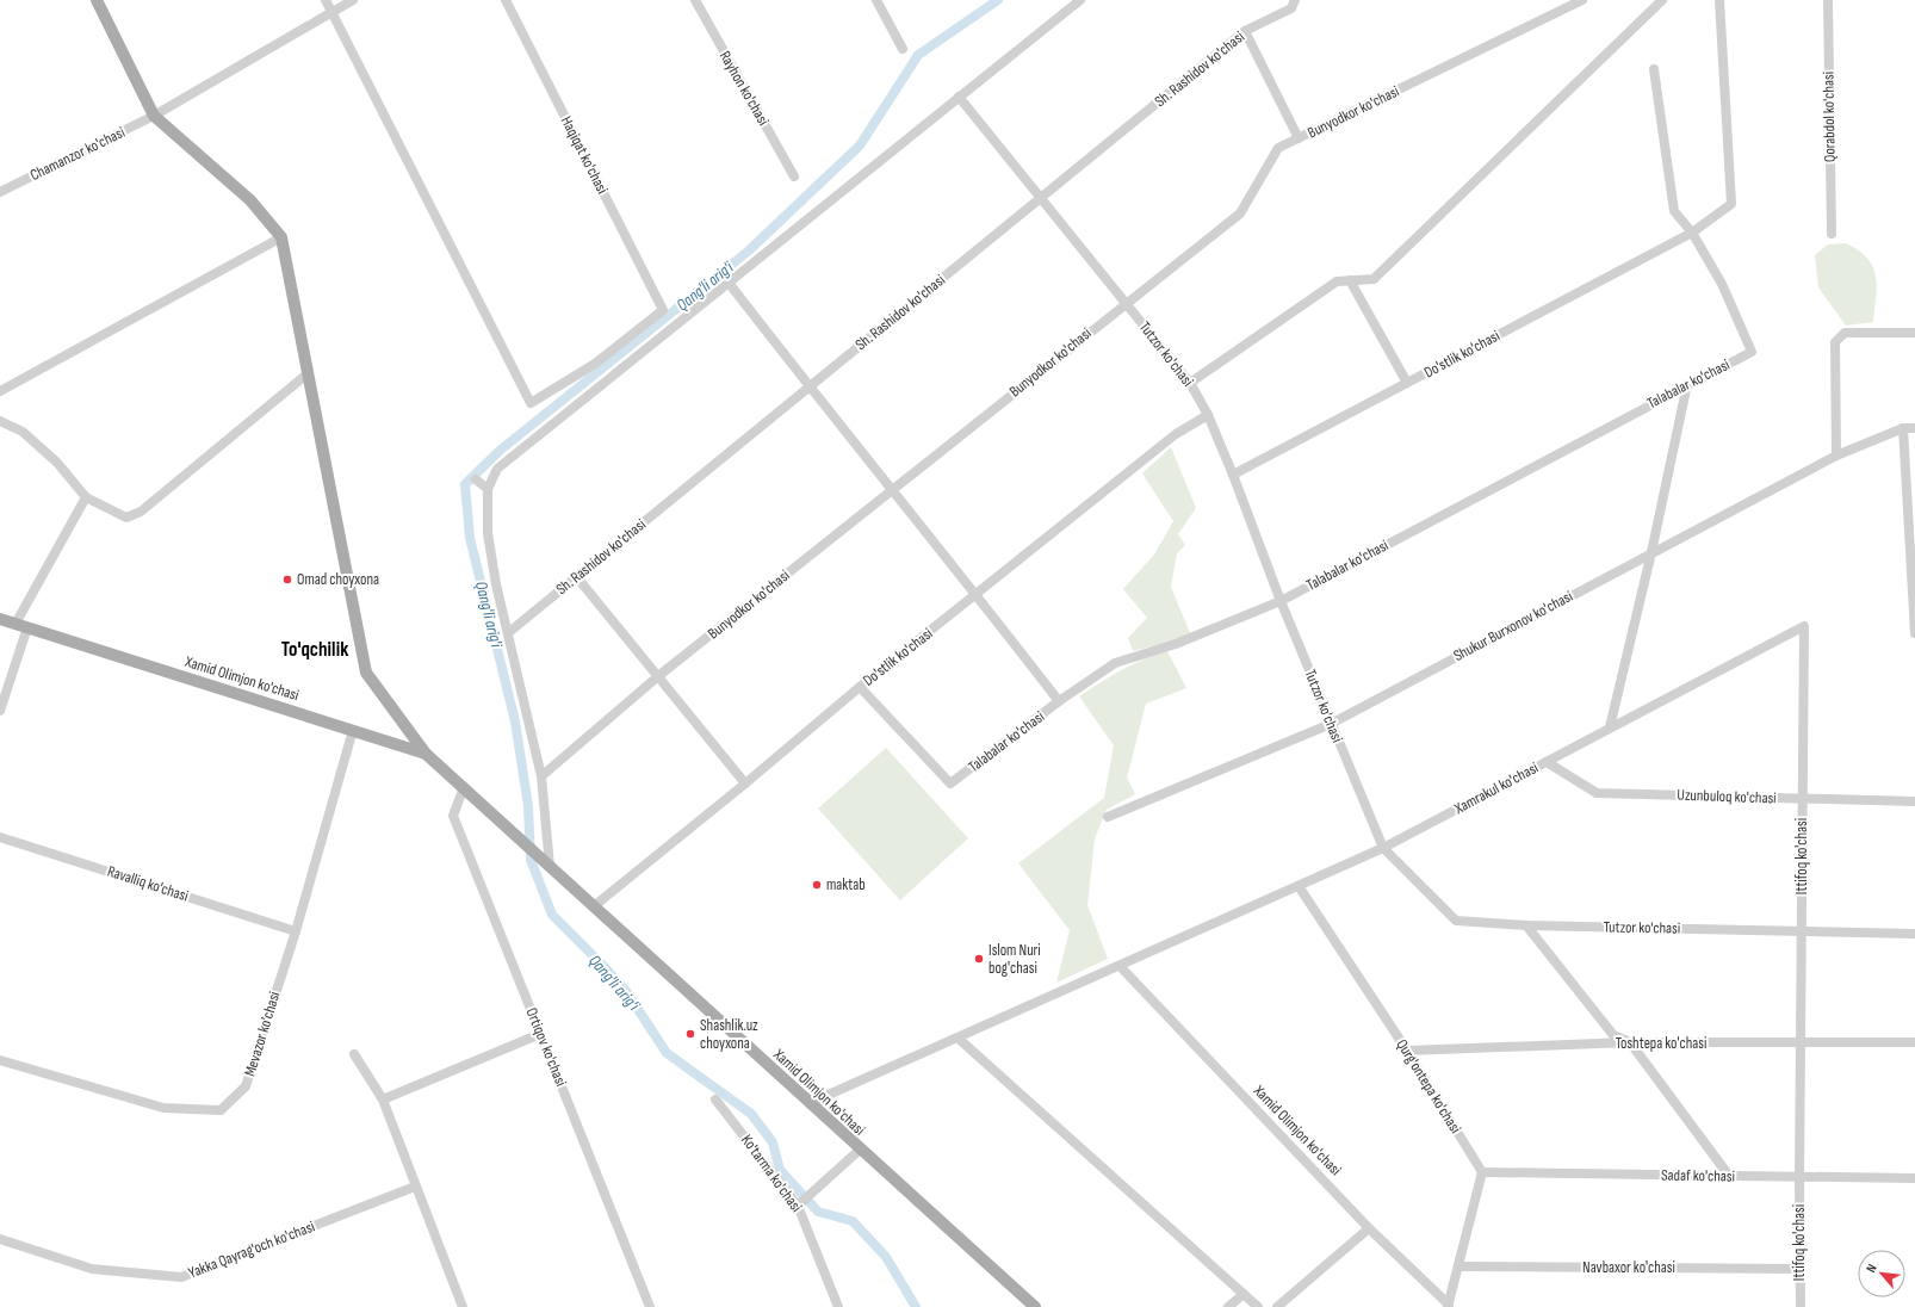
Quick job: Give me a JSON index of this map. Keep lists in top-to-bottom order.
{
  "streets": {
    "main road": ["Xamid Olimjon ko'chasi"],
    "street": [
      "Sh. Rashidov ko'chasi",
      "Rayhon ko'chasi",
      "Bunyodkor ko'chasi",
      "Qorabdol ko'chasi",
      "Chamanzor ko'chasi",
      "Haqiqat ko'chasi",
      "Tutzor ko'chasi",
      "Do'stlik ko'chasi",
      "Talabalar ko'chasi",
      "Shukur Burxonov ko'chasi",
      "Xamrakul ko'chasi",
      "Uzunbuloq ko'chasi",
      "Ittifoq ko'chasi",
      "Ravalliq ko'chasi",
      "Mevazor ko'chasi",
      "Toshtepa ko'chasi",
      "Ortiqov ko'chasi",
      "Qurg'ontepa ko'chasi",
      "Ko'tarma ko'chasi",
      "Sadaf ko'chasi",
      "Yakka Qayrag'och ko'chasi",
      "Navbaxor ko'chasi"
    ]
  },
  "crossings": [
    ["Sh. Rashidov ko'chasi", "Tutzor ko'chasi"],
    ["Bunyodkor ko'chasi", "Tutzor ko'chasi"],
    ["Chamanzor ko'chasi", "Haqiqat ko'chasi"],
    ["Tutzor ko'chasi", "Do'stlik ko'chasi"],
    ["Tutzor ko'chasi", "Talabalar ko'chasi"],
    ["Tutzor ko'chasi", "Shukur Burxonov ko'chasi"],
    ["Tutzor ko'chasi", "Xamrakul ko'chasi"],
    ["Tutzor ko'chasi", "Ittifoq ko'chasi"],
    ["Do'stlik ko'chasi", "Talabalar ko'chasi"],
    ["Do'stlik ko'chasi", "Xamid Olimjon ko'chasi"],
    ["Xamid Olimjon ko'chasi", "Xamrakul ko'chasi"],
    ["Xamid Olimjon ko'chasi", "Mevazor ko'chasi"],
    ["Xamid Olimjon ko'chasi", "Ortiqov ko'chasi"],
    ["Xamrakul ko'chasi", "Uzunbuloq ko'chasi"],
    ["Xamrakul ko'chasi", "Ittifoq ko'chasi"],
    ["Xamrakul ko'chasi", "Qurg'ontepa ko'chasi"],
    ["Uzunbuloq ko'chasi", "Ittifoq ko'chasi"],
    ["Ittifoq ko'chasi", "Toshtepa ko'chasi"],
    ["Ittifoq ko'chasi", "Sadaf ko'chasi"],
    ["Ittifoq ko'chasi", "Navbaxor ko'chasi"],
    ["Ravalliq ko'chasi", "Mevazor ko'chasi"],
    ["Toshtepa ko'chasi", "Qurg'ontepa ko'chasi"],
    ["Qurg'ontepa ko'chasi", "Sadaf ko'chasi"]
  ],
  "districts": ["To'qchilik"],
  "water": ["Qang'li arig'i"],
  "places": [
    "Omad choyxona",
    "maktab",
    "Islom Nuri bog'chasi",
    "Shashlik.uz choyxona"
  ],
  "north": "top left"
}
